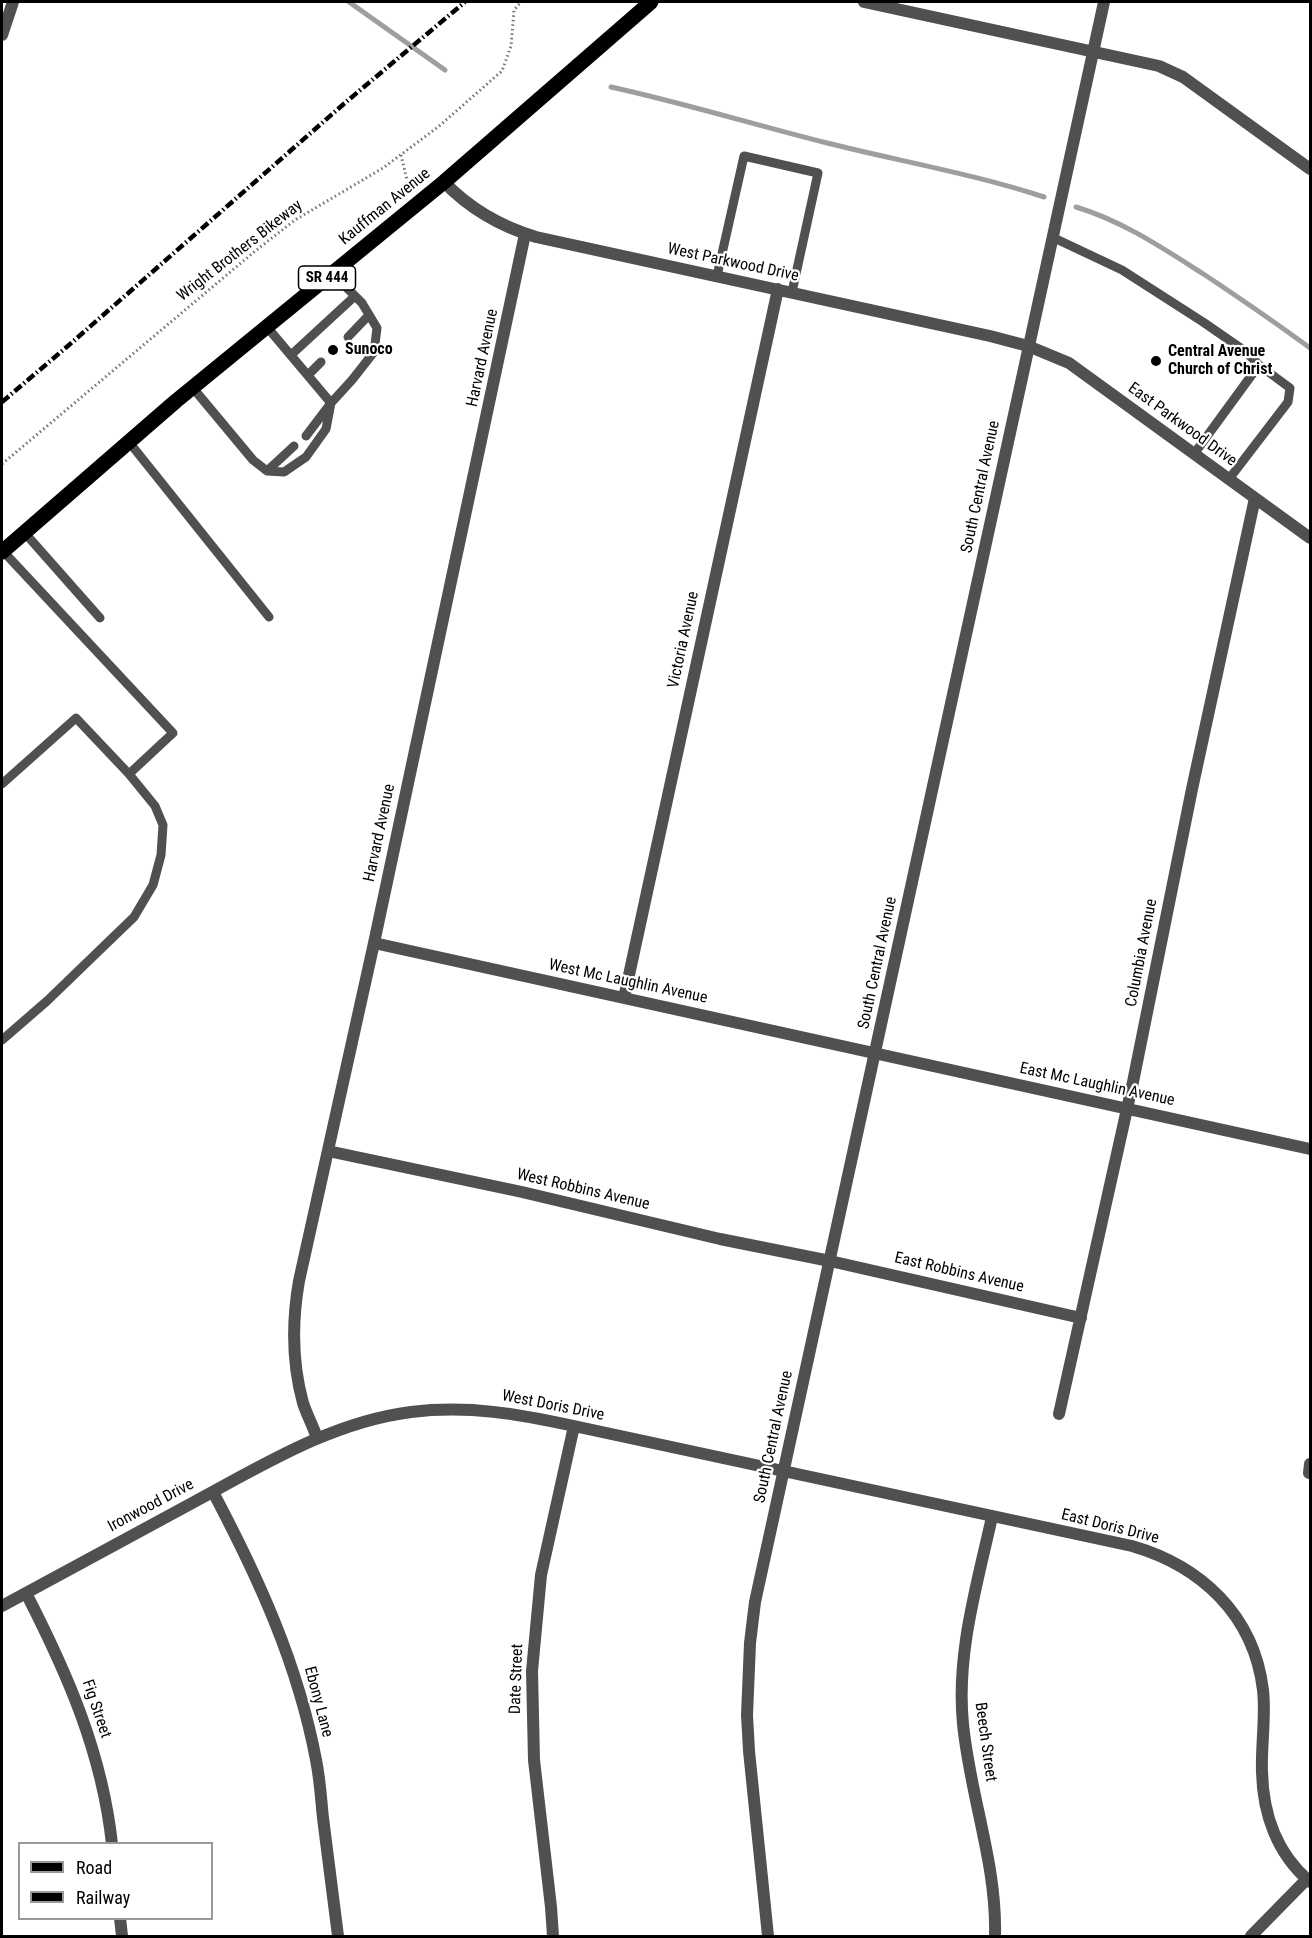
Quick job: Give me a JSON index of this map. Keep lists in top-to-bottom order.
{
  "streets": {
    "main road": ["Kauffman Avenue", "SR 444"],
    "street": [
      "West Parkwood Drive",
      "Harvard Avenue",
      "East Parkwood Drive",
      "South Central Avenue",
      "Victoria Avenue",
      "Columbia Avenue",
      "West Mc Laughlin Avenue",
      "East Mc Laughlin Avenue",
      "West Robbins Avenue",
      "East Robbins Avenue",
      "West Doris Drive",
      "Ironwood Drive",
      "East Doris Drive",
      "Date Street",
      "Ebony Lane",
      "Fig Street",
      "Beech Street"
    ],
    "path": ["Wright Brothers Bikeway"]
  },
  "crossings": [
    ["Kauffman Avenue", "West Parkwood Drive"],
    ["West Parkwood Drive", "Harvard Avenue"],
    ["West Parkwood Drive", "East Parkwood Drive"],
    ["West Parkwood Drive", "South Central Avenue"],
    ["West Parkwood Drive", "Victoria Avenue"],
    ["Harvard Avenue", "West Mc Laughlin Avenue"],
    ["Harvard Avenue", "West Robbins Avenue"],
    ["Harvard Avenue", "West Doris Drive"],
    ["Harvard Avenue", "Ironwood Drive"],
    ["East Parkwood Drive", "South Central Avenue"],
    ["East Parkwood Drive", "Columbia Avenue"],
    ["South Central Avenue", "West Mc Laughlin Avenue"],
    ["South Central Avenue", "East Mc Laughlin Avenue"],
    ["South Central Avenue", "West Robbins Avenue"],
    ["South Central Avenue", "East Robbins Avenue"],
    ["South Central Avenue", "West Doris Drive"],
    ["South Central Avenue", "East Doris Drive"],
    ["Victoria Avenue", "West Mc Laughlin Avenue"],
    ["Columbia Avenue", "East Mc Laughlin Avenue"],
    ["Columbia Avenue", "East Robbins Avenue"],
    ["West Mc Laughlin Avenue", "East Mc Laughlin Avenue"],
    ["West Robbins Avenue", "East Robbins Avenue"],
    ["West Doris Drive", "Ironwood Drive"],
    ["West Doris Drive", "East Doris Drive"],
    ["West Doris Drive", "Date Street"],
    ["Ironwood Drive", "Ebony Lane"],
    ["Ironwood Drive", "Fig Street"],
    ["East Doris Drive", "Beech Street"]
  ],
  "places": ["Sunoco", "Central Avenue Church of Christ"],
  "legend": ["Road", "Railway"]
}
